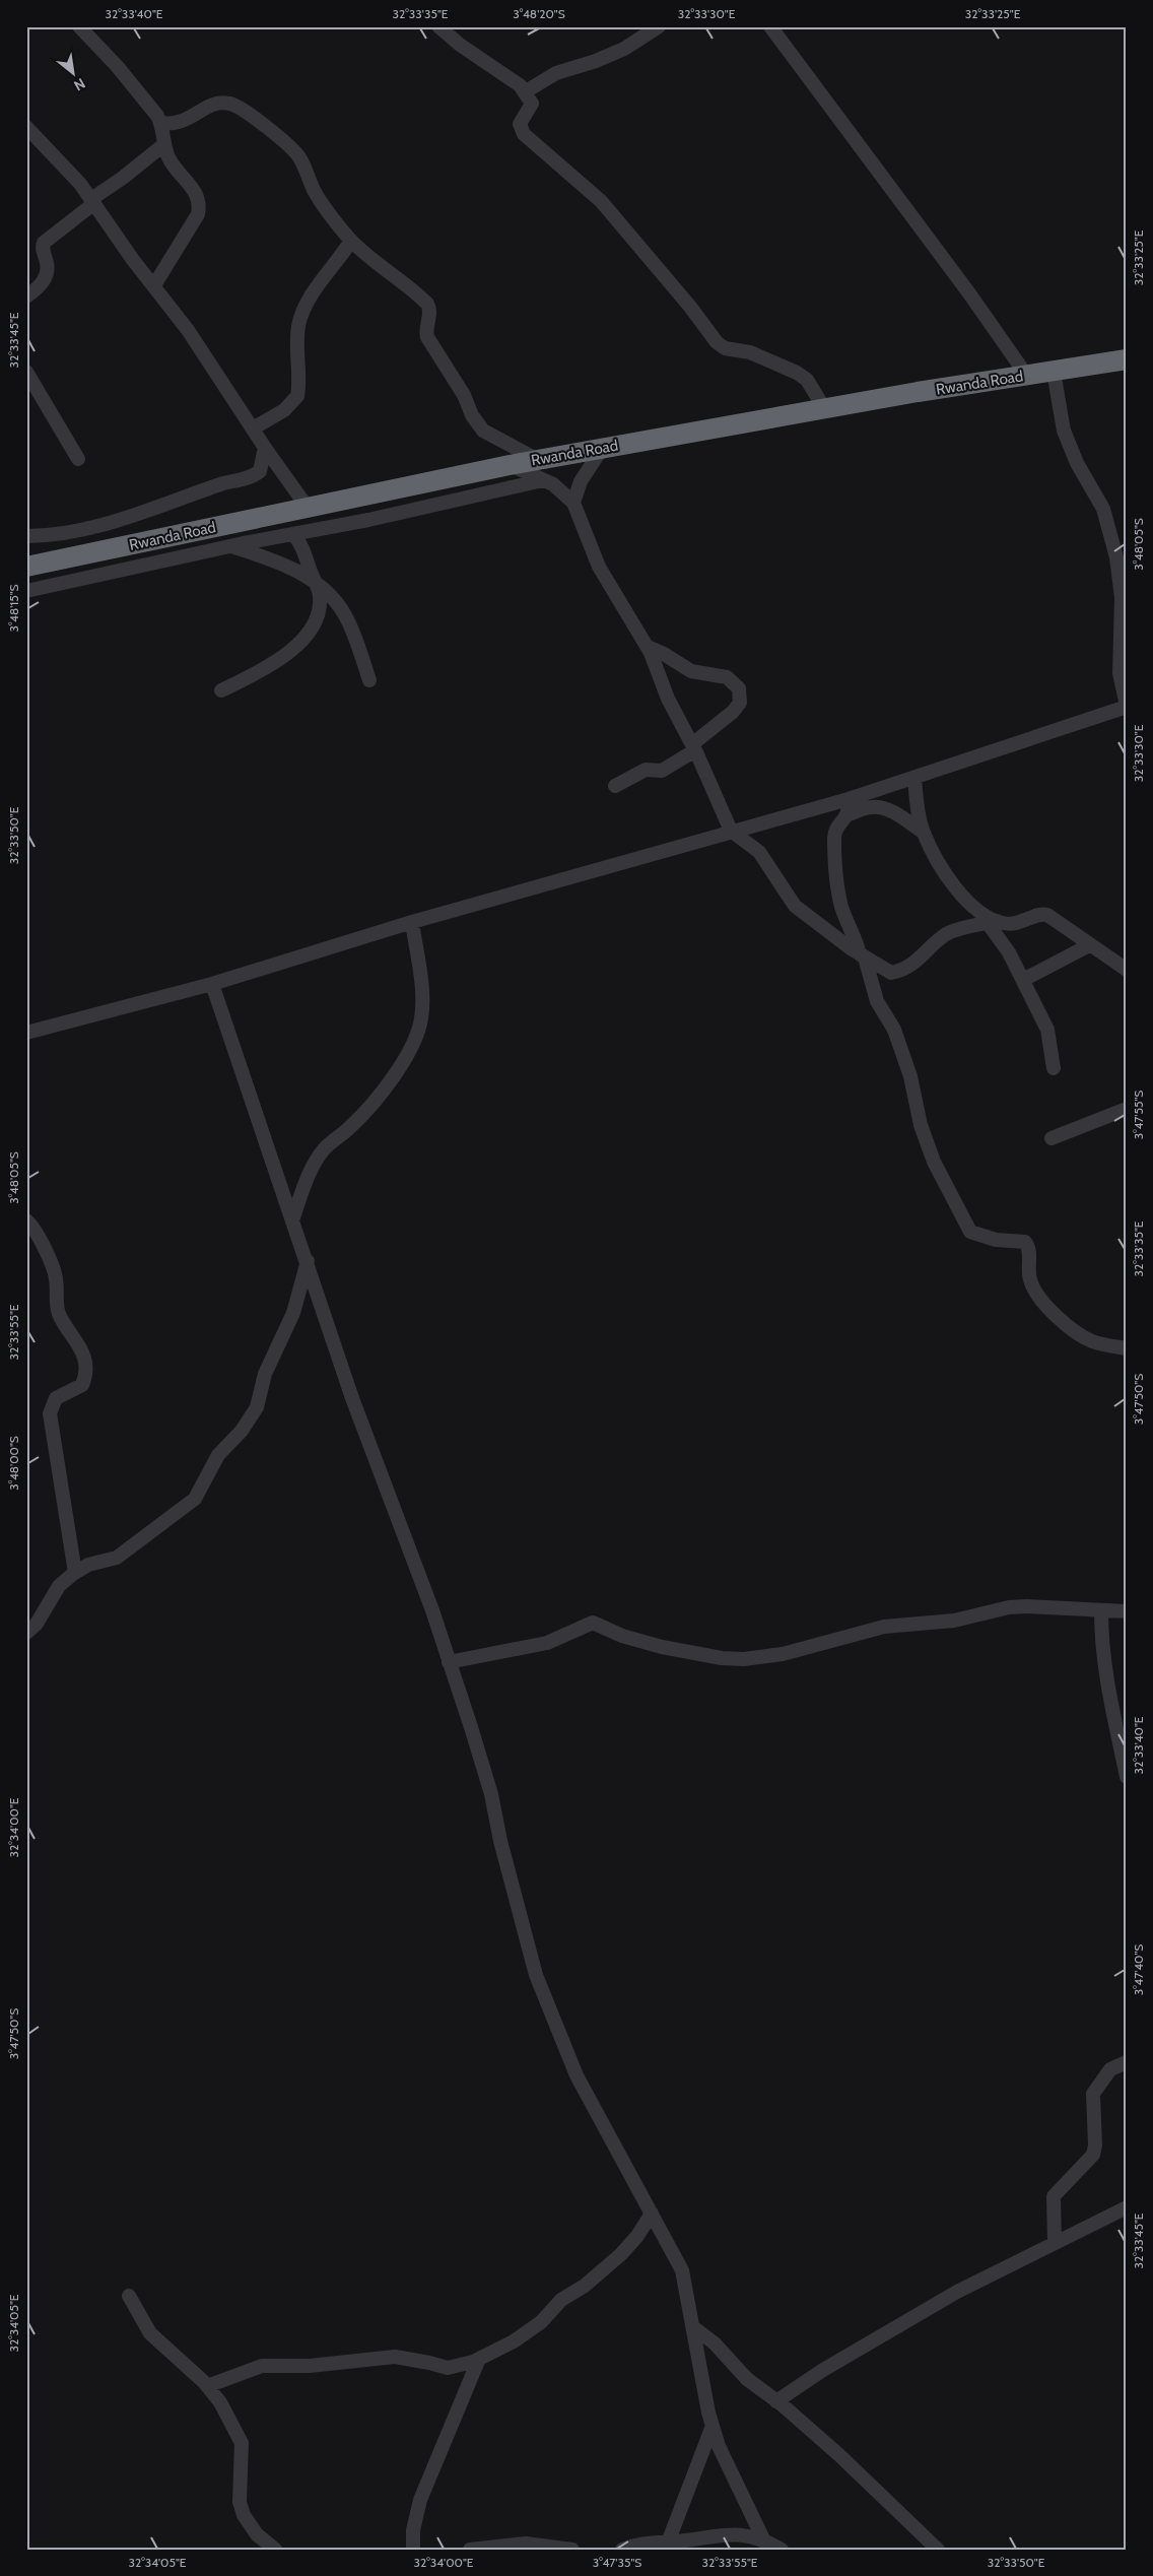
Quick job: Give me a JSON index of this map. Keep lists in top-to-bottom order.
{
  "streets": {
    "highway": ["Rwanda Road"]
  },
  "north": "bottom right",
  "coordinates": [
    "32°33'40\"E",
    "32°33'35\"E",
    "3°48'20\"S",
    "32°33'30\"E",
    "32°33'25\"E",
    "32°33'45\"E",
    "3°48'05\"S",
    "3°48'15\"S",
    "32°33'50\"E",
    "3°47'55\"S",
    "32°33'55\"E",
    "3°47'50\"S",
    "3°48'00\"S",
    "32°34'00\"E",
    "3°47'40\"S",
    "32°34'05\"E",
    "3°47'35\"S"
  ]
}
